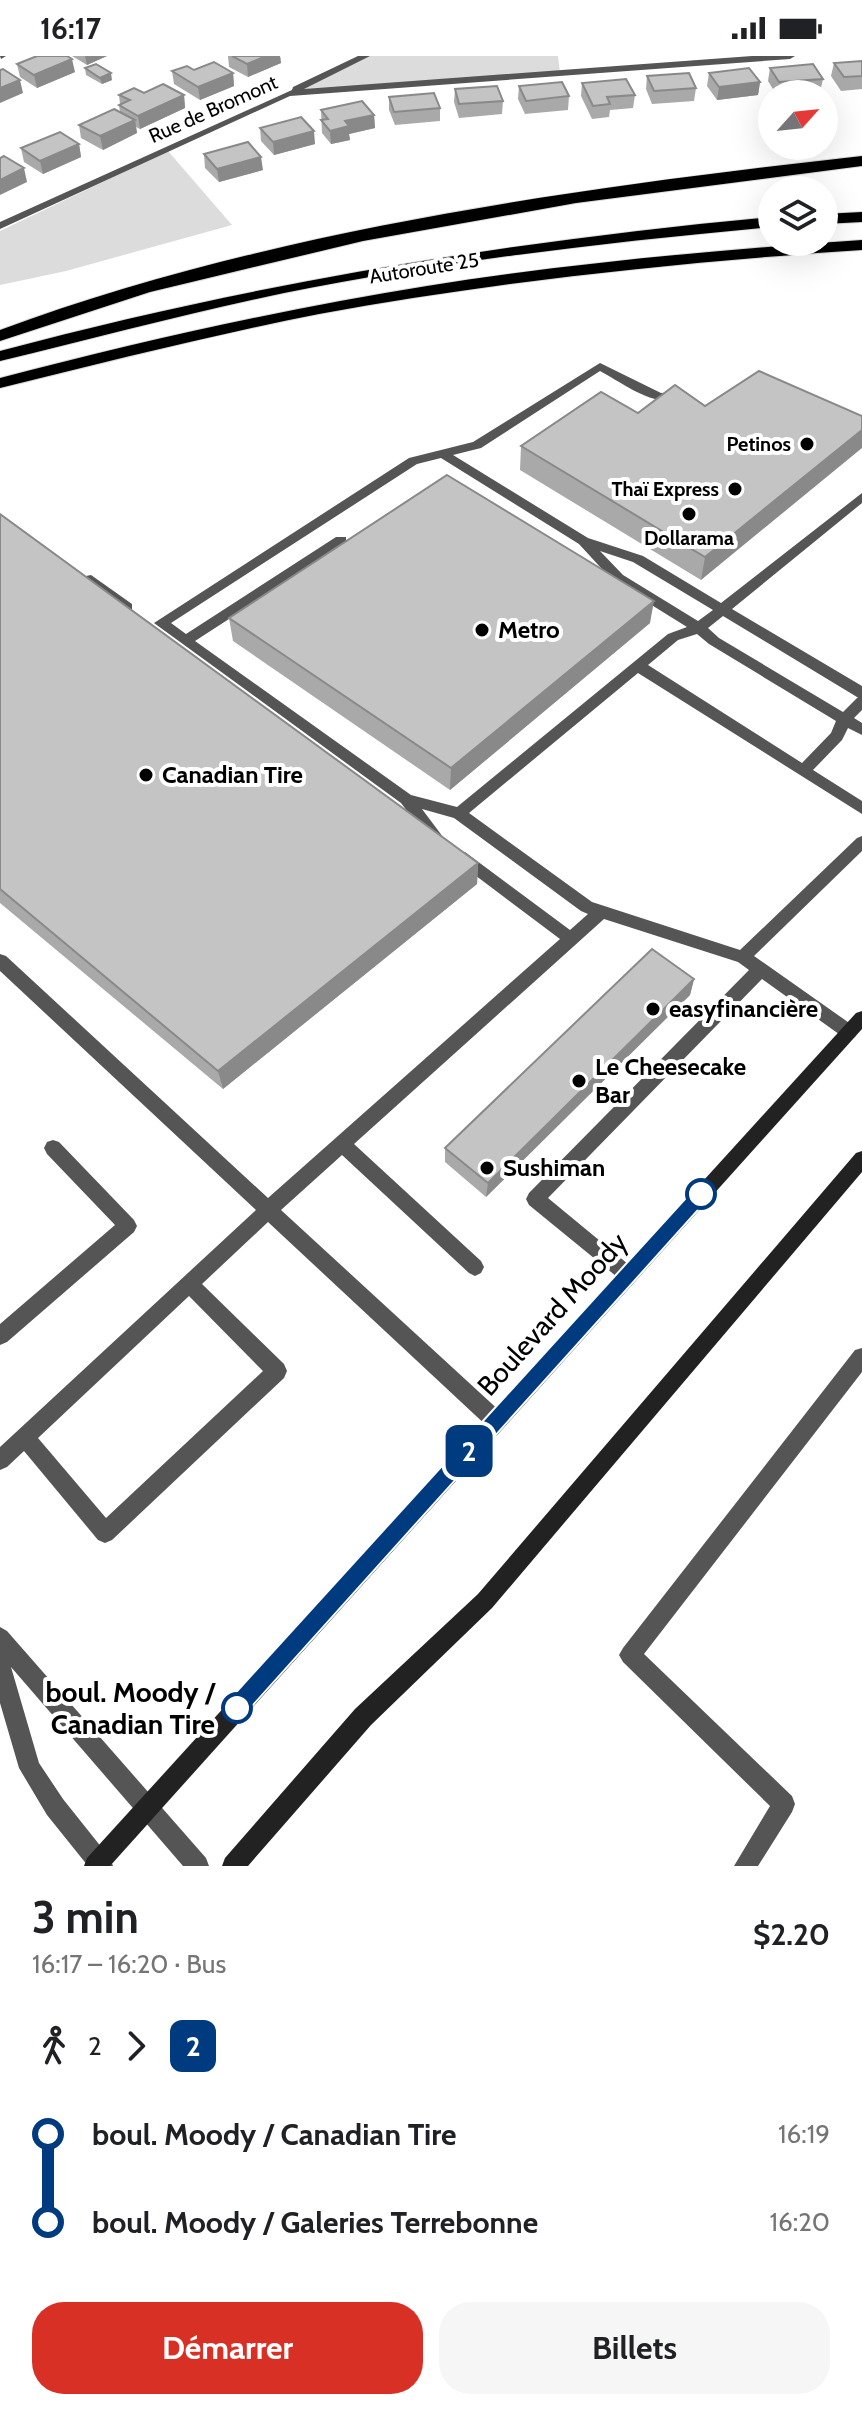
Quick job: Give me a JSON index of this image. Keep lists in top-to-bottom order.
{
  "streets": {
    "highway": ["Autoroute 25"],
    "main road": ["Boulevard Moody"],
    "street": ["Rue de Bromont"]
  },
  "places": [
    "Petinos",
    "Thaï Express",
    "Dollarama",
    "Metro",
    "Canadian Tire",
    "easyfinancière",
    "Le Cheesecake Bar",
    "Sushiman",
    "boul. Moody / Canadian Tire"
  ],
  "lines": ["bus line 2"],
  "north": "top right",
  "page": {
    "status": "16:17",
    "on_map": "2",
    "heading": ["3 min", "16:17 – 16:20 · Bus", "$2.20"],
    "legs": ["2", "2"],
    "list": [
      {
        "name": "boul. Moody / Canadian Tire",
        "value": "16:19"
      },
      {
        "name": "boul. Moody / Galeries Terrebonne",
        "value": "16:20"
      }
    ],
    "buttons": ["Démarrer", "Billets"]
  }
}
